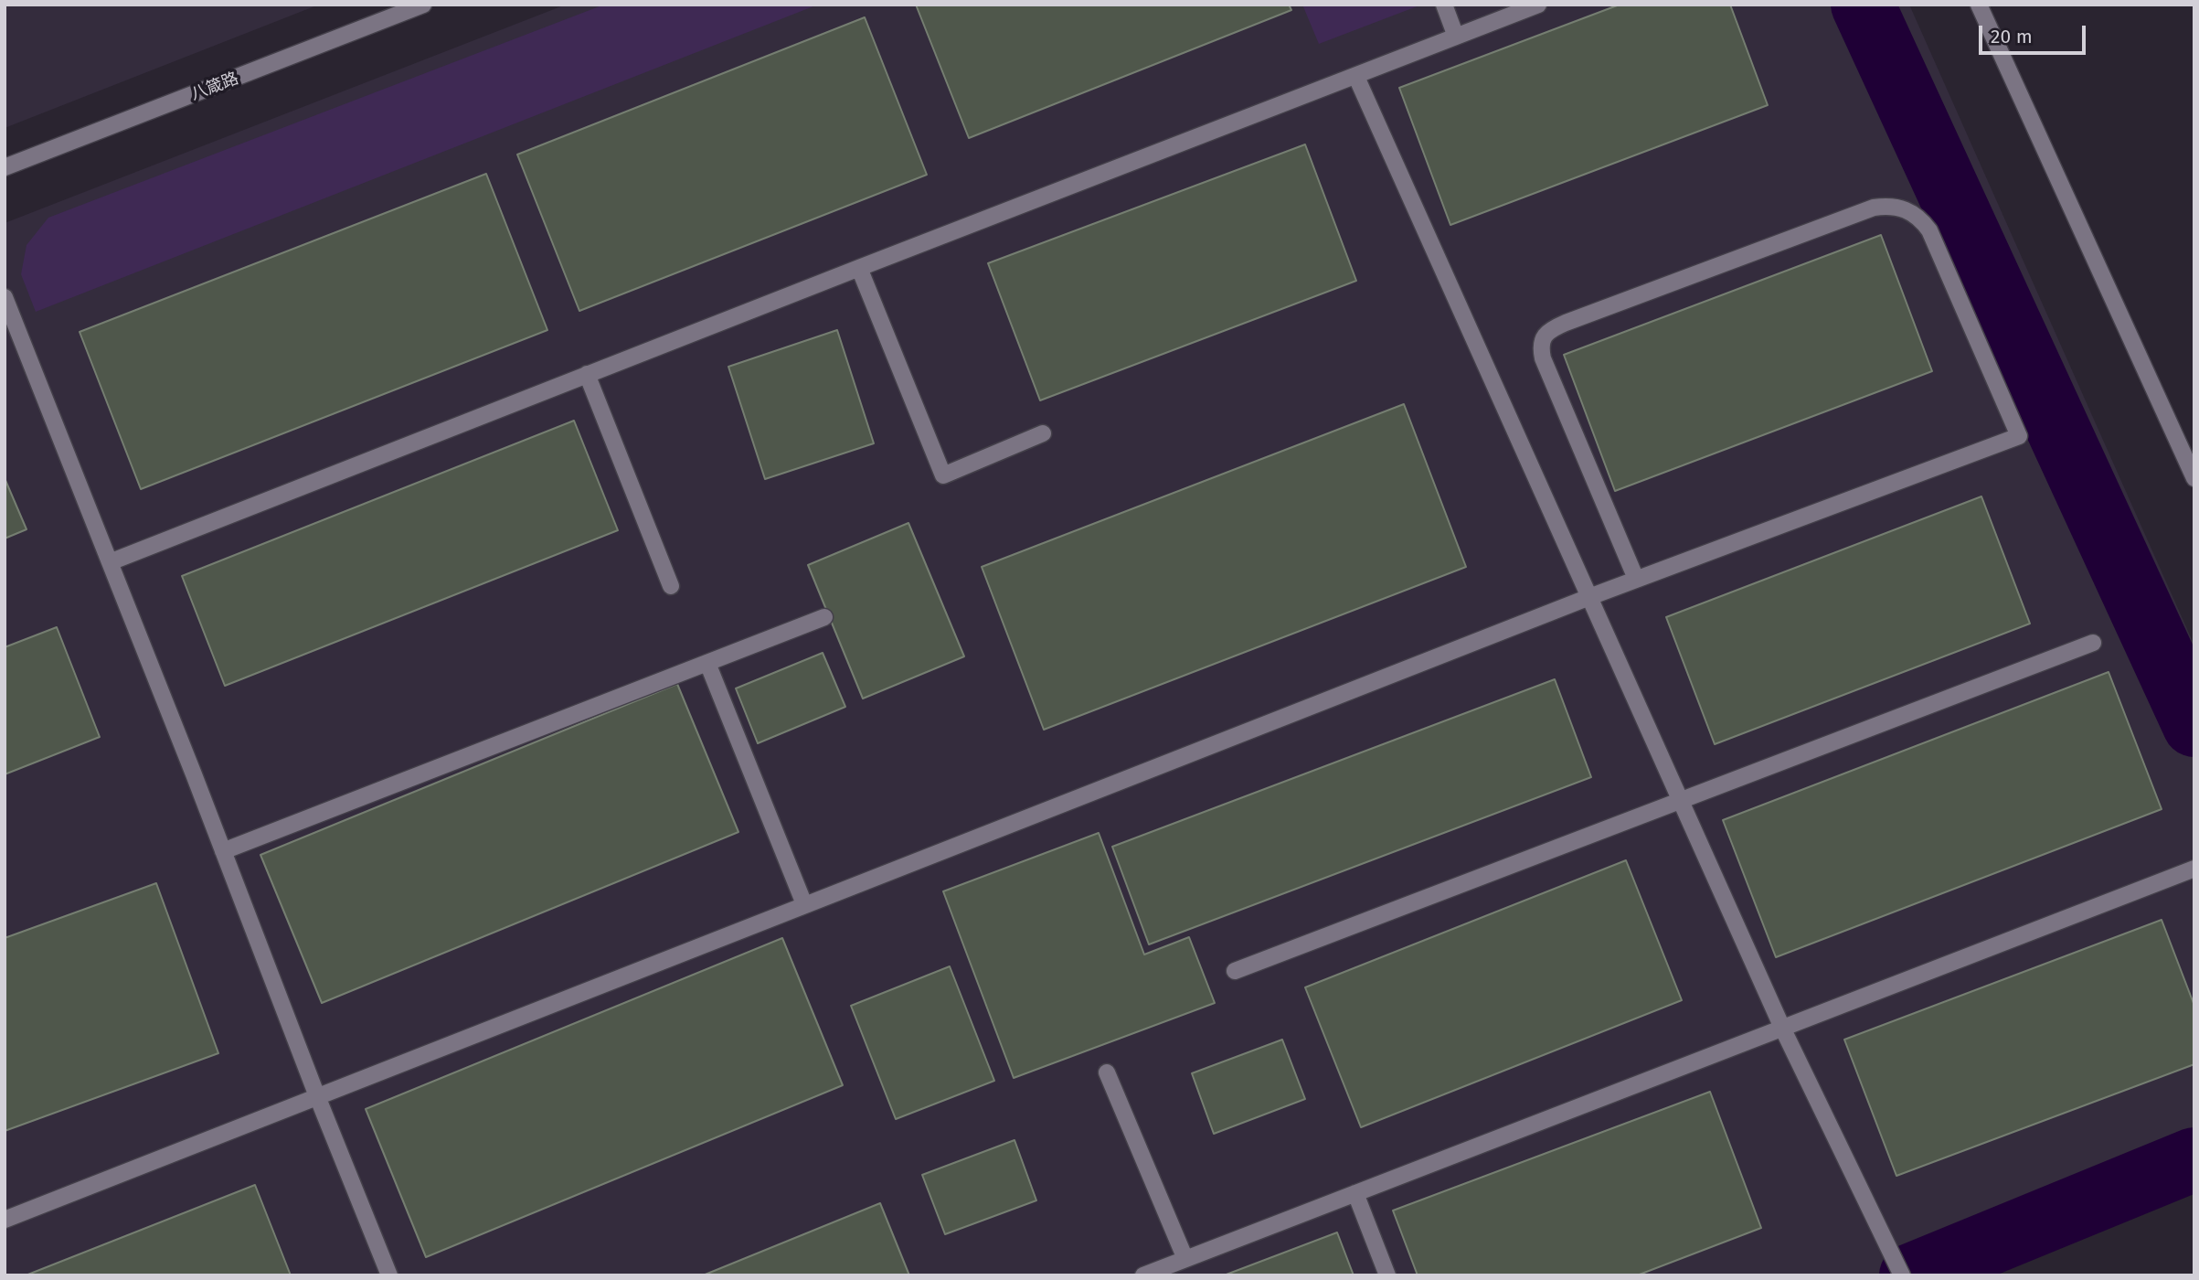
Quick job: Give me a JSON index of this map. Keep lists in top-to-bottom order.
{
  "streets": {
    "street": ["八箴路"]
  },
  "scale_bar": "20 m"
}
